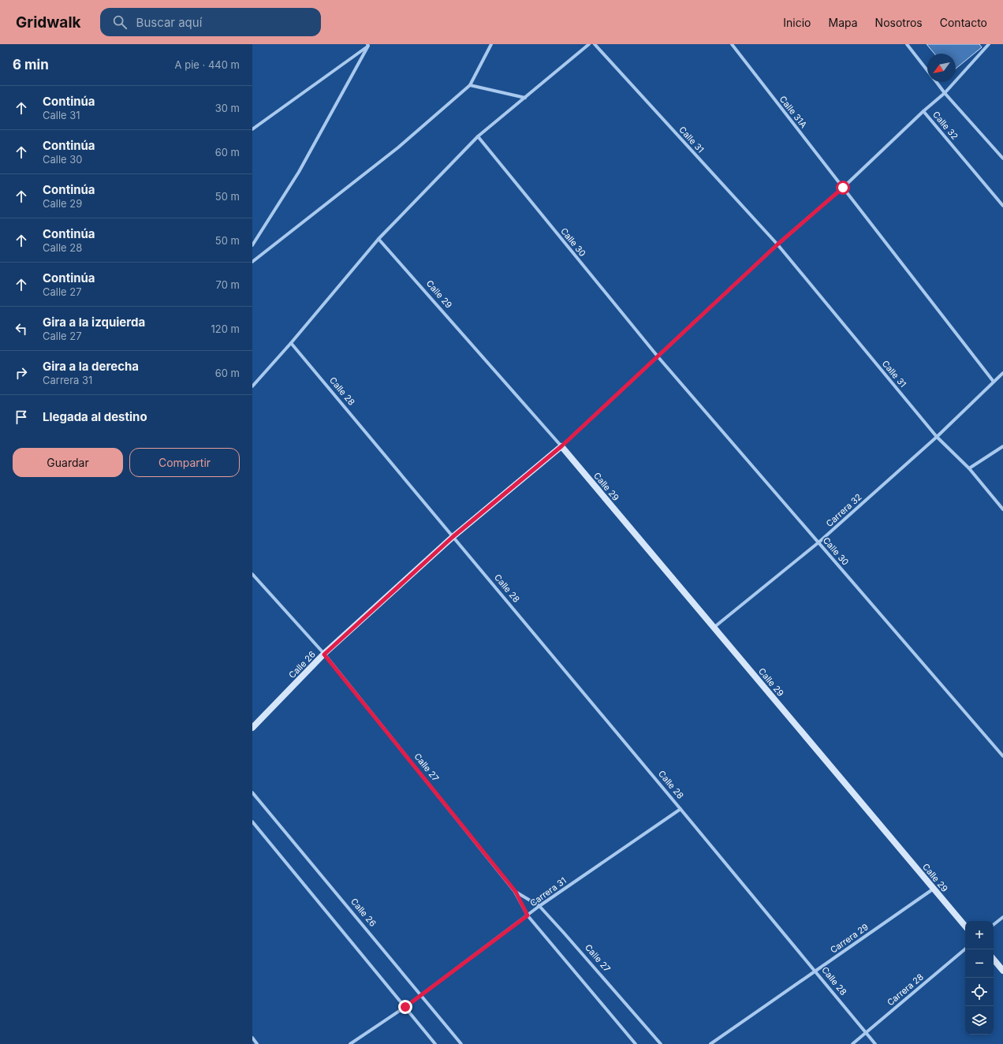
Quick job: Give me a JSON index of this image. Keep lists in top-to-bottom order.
{
  "streets": {
    "street": [
      "Calle 31A",
      "Calle 32",
      "Calle 31",
      "Calle 30",
      "Calle 29",
      "Calle 28",
      "Carrera 32",
      "Calle 26",
      "Calle 27",
      "Carrera 31",
      "Carrera 29",
      "Carrera 28"
    ]
  },
  "crossings": [
    ["Calle 31A", "Calle 32"],
    ["Calle 31A", "Carrera 32"],
    ["Calle 31", "Carrera 32"],
    ["Calle 30", "Carrera 32"],
    ["Calle 29", "Carrera 32"],
    ["Calle 29", "Carrera 29"],
    ["Calle 28", "Carrera 31"],
    ["Calle 28", "Carrera 29"],
    ["Calle 28", "Carrera 28"],
    ["Calle 26", "Calle 27"],
    ["Calle 26", "Carrera 31"],
    ["Calle 27", "Carrera 31"]
  ],
  "north": "bottom left",
  "page": {
    "header": "Gridwalk",
    "search": "Buscar aquí",
    "nav": [
      "Inicio",
      "Mapa",
      "Nosotros",
      "Contacto"
    ],
    "heading": ["6 min", "A pie · 440 m"],
    "list": [
      ["Continúa", "Calle 31", "30 m"],
      ["Continúa", "Calle 30", "60 m"],
      ["Continúa", "Calle 29", "50 m"],
      ["Continúa", "Calle 28", "50 m"],
      ["Continúa", "Calle 27", "70 m"],
      ["Gira a la izquierda", "Calle 27", "120 m"],
      ["Gira a la derecha", "Carrera 31", "60 m"],
      "Llegada al destino"
    ],
    "buttons": ["Guardar", "Compartir"],
    "map_buttons": ["+", "−"]
  }
}
